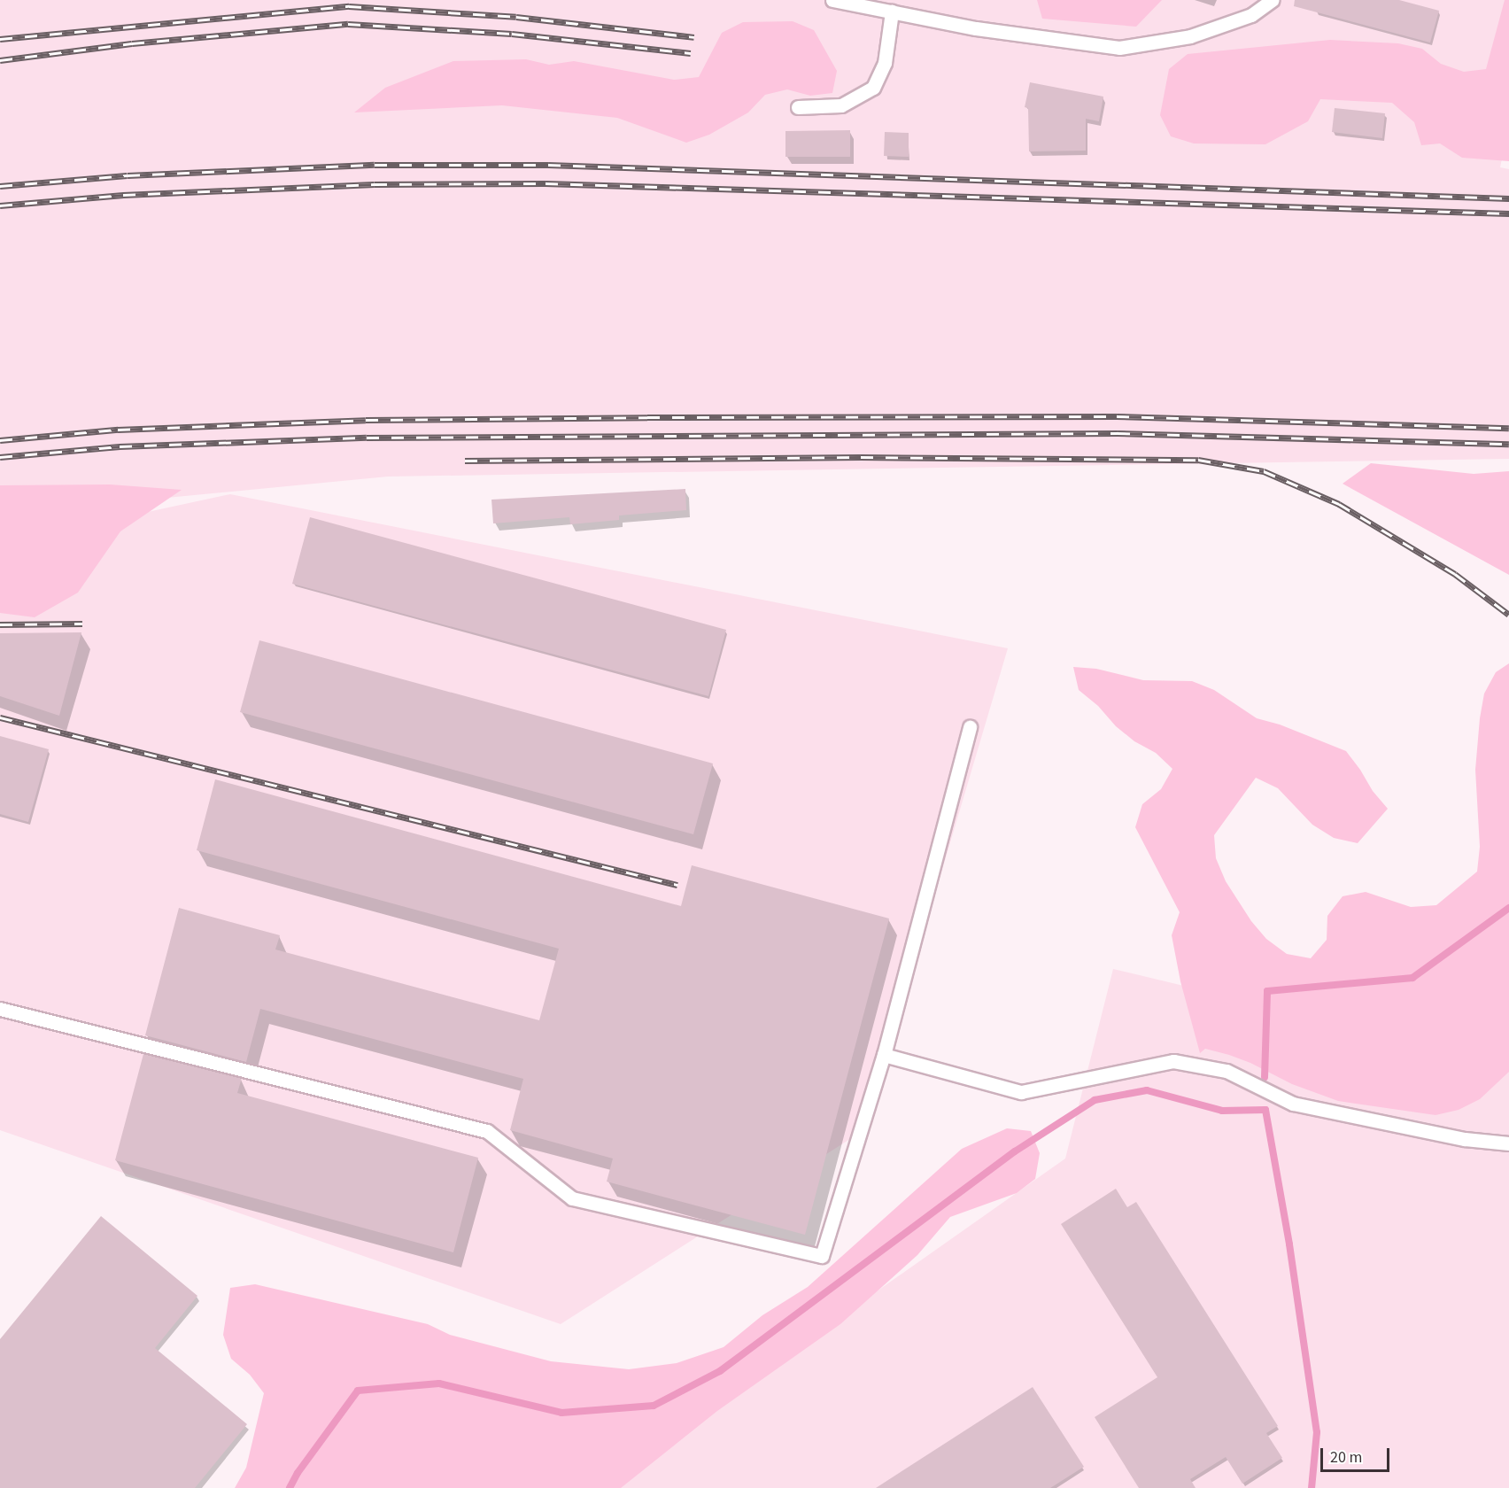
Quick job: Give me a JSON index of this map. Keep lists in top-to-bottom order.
{
  "scale_bar": "20 m"
}
